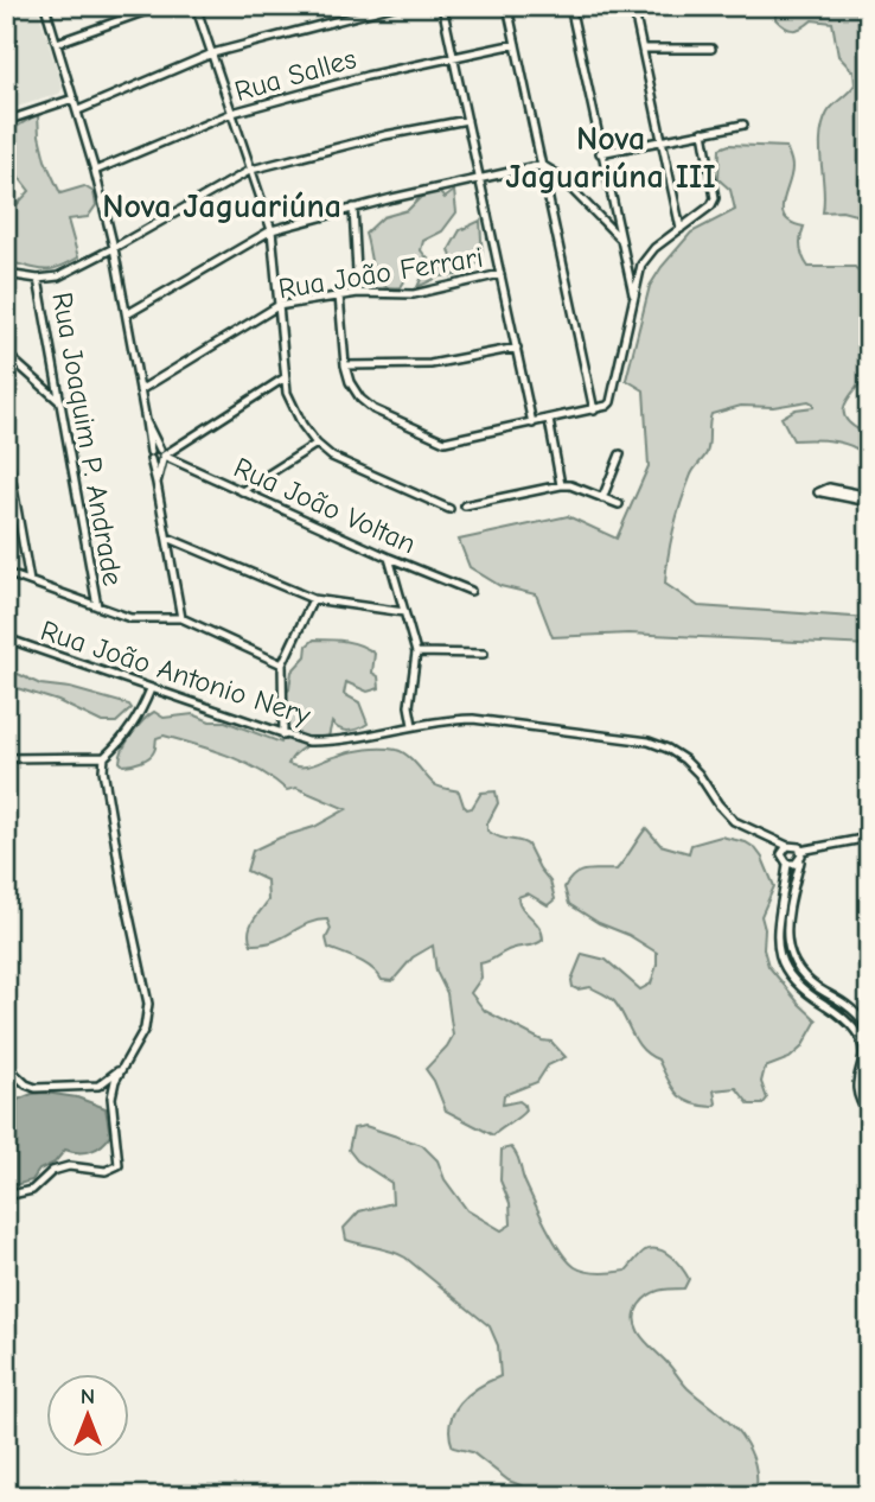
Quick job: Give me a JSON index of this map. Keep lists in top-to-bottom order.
{
  "streets": {
    "street": [
      "Rua Salles",
      "Rua João Ferrari",
      "Rua Joaquim P. Andrade",
      "Rua João Voltan",
      "Rua João Antonio Nery"
    ]
  },
  "districts": ["Nova Jaguariúna III", "Nova Jaguariúna"],
  "north": "top"
}
